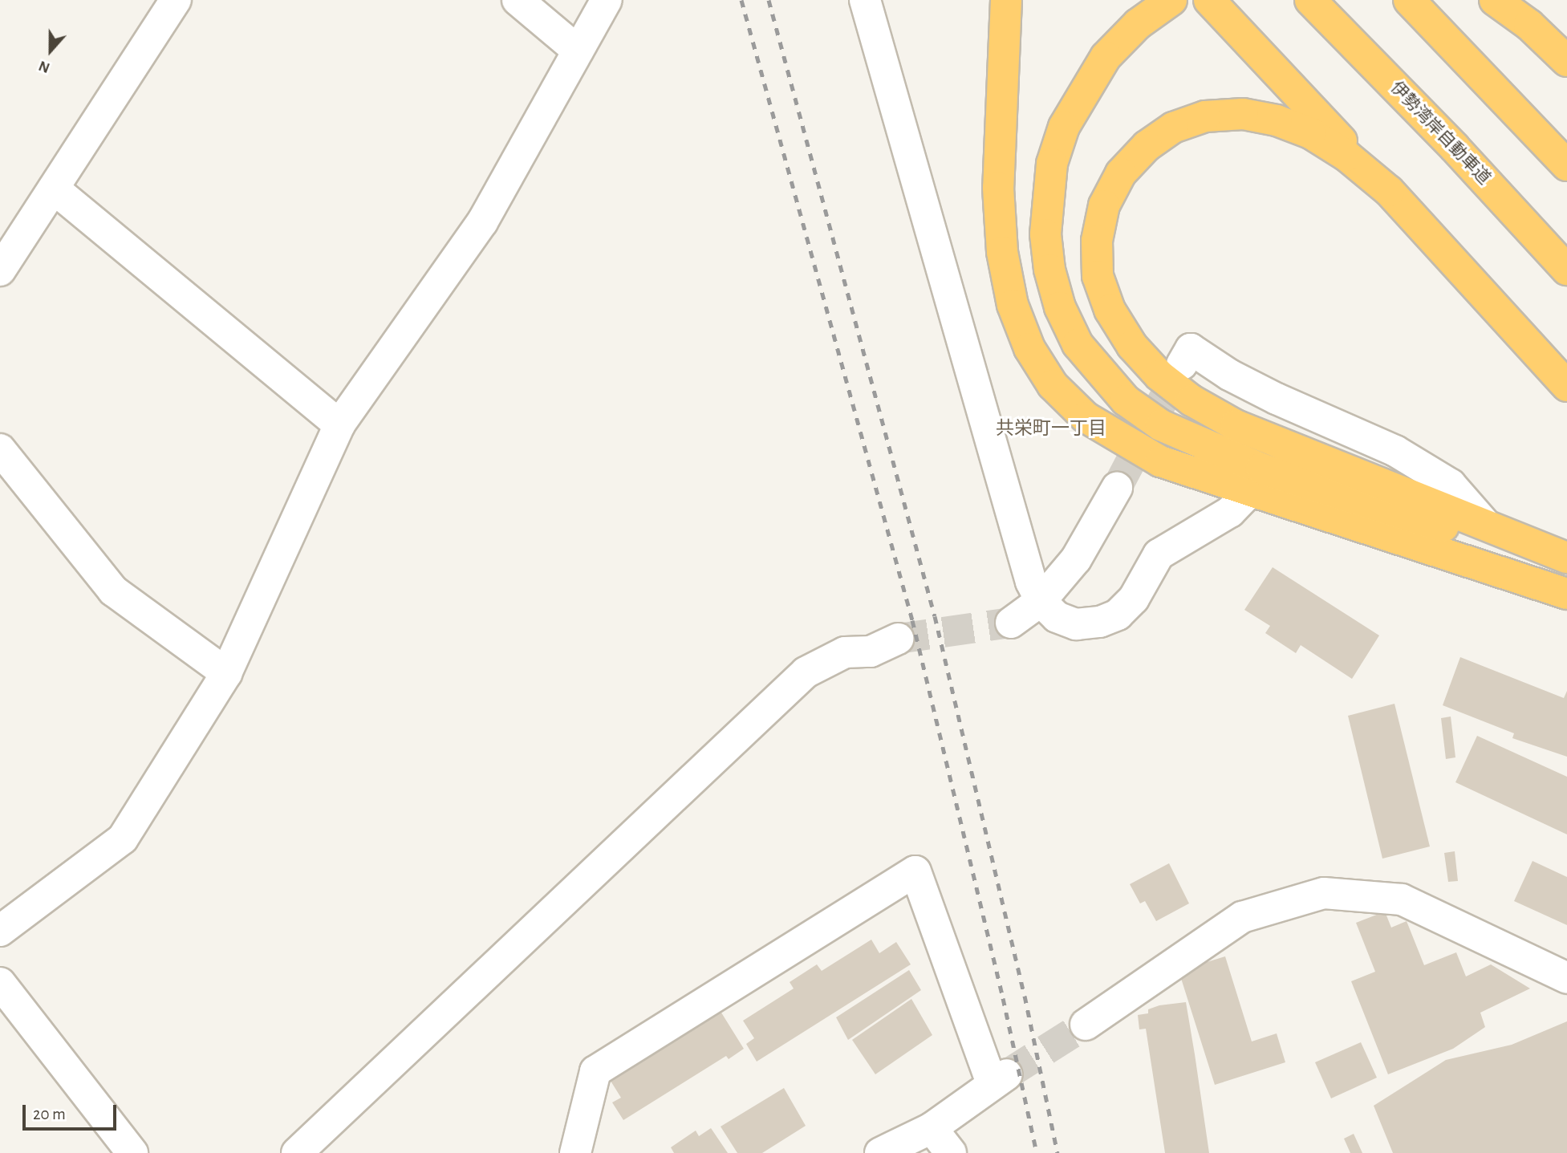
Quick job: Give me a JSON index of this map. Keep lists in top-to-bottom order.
{
  "streets": {
    "highway": ["伊勢湾岸自動車道"]
  },
  "districts": ["共栄町一丁目"],
  "scale_bar": "20 m",
  "north": "bottom"
}
